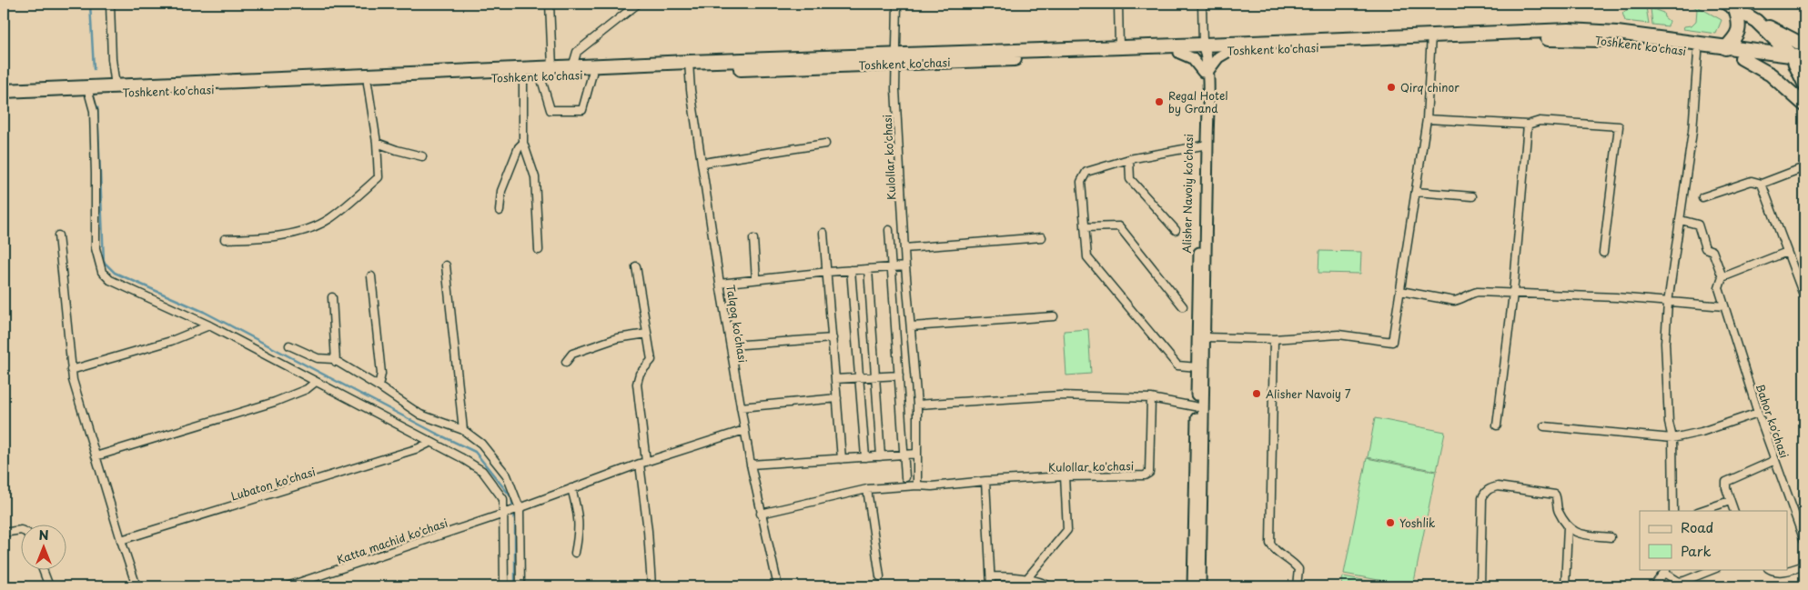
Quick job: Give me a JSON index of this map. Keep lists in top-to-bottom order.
{
  "streets": {
    "highway": ["Toshkent ko'chasi"],
    "main road": ["Alisher Navoiy ko'chasi"],
    "street": [
      "Kulollar ko'chasi",
      "Talqoq ko'chasi",
      "Bahor ko'chasi",
      "Lubaton ko'chasi",
      "Katta machid ko'chasi"
    ]
  },
  "crossings": [
    ["Toshkent ko'chasi", "Kulollar ko'chasi"],
    ["Toshkent ko'chasi", "Alisher Navoiy ko'chasi"],
    ["Toshkent ko'chasi", "Talqoq ko'chasi"],
    ["Kulollar ko'chasi", "Talqoq ko'chasi"],
    ["Talqoq ko'chasi", "Katta machid ko'chasi"]
  ],
  "places": [
    "Qirq chinor",
    "Regal Hotel by Grand",
    "Alisher Navoiy 7",
    "Yoshlik"
  ],
  "legend": ["Road", "Park"],
  "north": "top"
}
